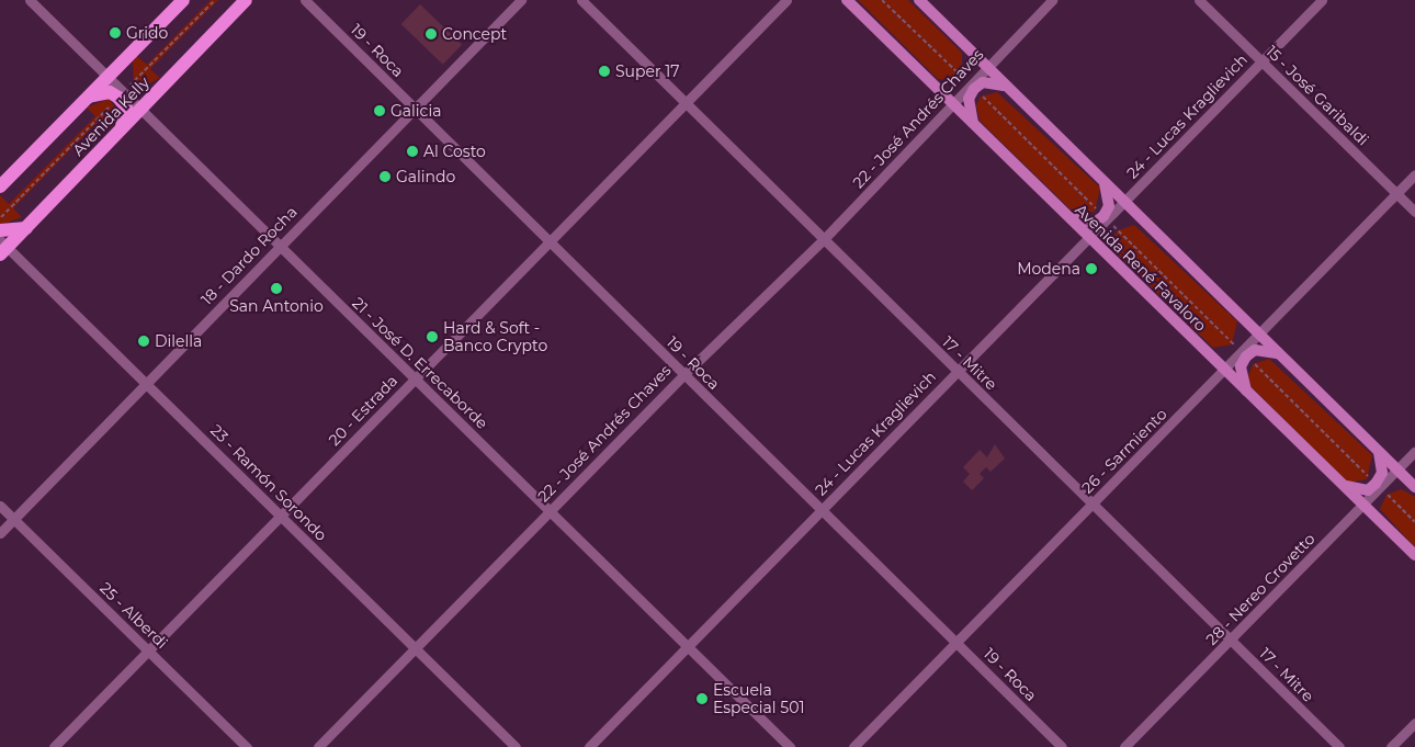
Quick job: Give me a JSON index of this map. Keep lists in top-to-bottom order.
{
  "streets": {
    "main road": ["Avenida Kelly", "Avenida René Favaloro"],
    "street": [
      "19 - Roca",
      "15 - José Garibaldi",
      "24 - Lucas Kraglievich",
      "22 - José Andrés Chaves",
      "18 - Dardo Rocha",
      "21 - José D. Errecaborde",
      "17 - Mitre",
      "20 - Estrada",
      "26 - Sarmiento",
      "23 - Ramón Sorondo",
      "28 - Nereo Crovetto",
      "25 - Alberdi"
    ]
  },
  "crossings": [
    ["19 - Roca", "24 - Lucas Kraglievich"],
    ["19 - Roca", "22 - José Andrés Chaves"],
    ["19 - Roca", "18 - Dardo Rocha"],
    ["19 - Roca", "20 - Estrada"],
    ["19 - Roca", "26 - Sarmiento"],
    ["15 - José Garibaldi", "24 - Lucas Kraglievich"],
    ["15 - José Garibaldi", "26 - Sarmiento"],
    ["Avenida Kelly", "21 - José D. Errecaborde"],
    ["Avenida Kelly", "23 - Ramón Sorondo"],
    ["24 - Lucas Kraglievich", "Avenida René Favaloro"],
    ["24 - Lucas Kraglievich", "21 - José D. Errecaborde"],
    ["24 - Lucas Kraglievich", "17 - Mitre"],
    ["22 - José Andrés Chaves", "Avenida René Favaloro"],
    ["22 - José Andrés Chaves", "21 - José D. Errecaborde"],
    ["22 - José Andrés Chaves", "17 - Mitre"],
    ["22 - José Andrés Chaves", "23 - Ramón Sorondo"],
    ["18 - Dardo Rocha", "21 - José D. Errecaborde"],
    ["18 - Dardo Rocha", "23 - Ramón Sorondo"],
    ["18 - Dardo Rocha", "25 - Alberdi"],
    ["Avenida René Favaloro", "26 - Sarmiento"],
    ["Avenida René Favaloro", "28 - Nereo Crovetto"],
    ["21 - José D. Errecaborde", "20 - Estrada"],
    ["17 - Mitre", "20 - Estrada"],
    ["17 - Mitre", "26 - Sarmiento"],
    ["17 - Mitre", "28 - Nereo Crovetto"],
    ["20 - Estrada", "23 - Ramón Sorondo"],
    ["20 - Estrada", "25 - Alberdi"]
  ],
  "places": [
    "Grido",
    "Concept",
    "Super 17",
    "Galicia",
    "Al Costo",
    "Galindo",
    "Modena",
    "San Antonio",
    "Hard & Soft - Banco Crypto",
    "Dilella",
    "Escuela Especial 501"
  ]
}
